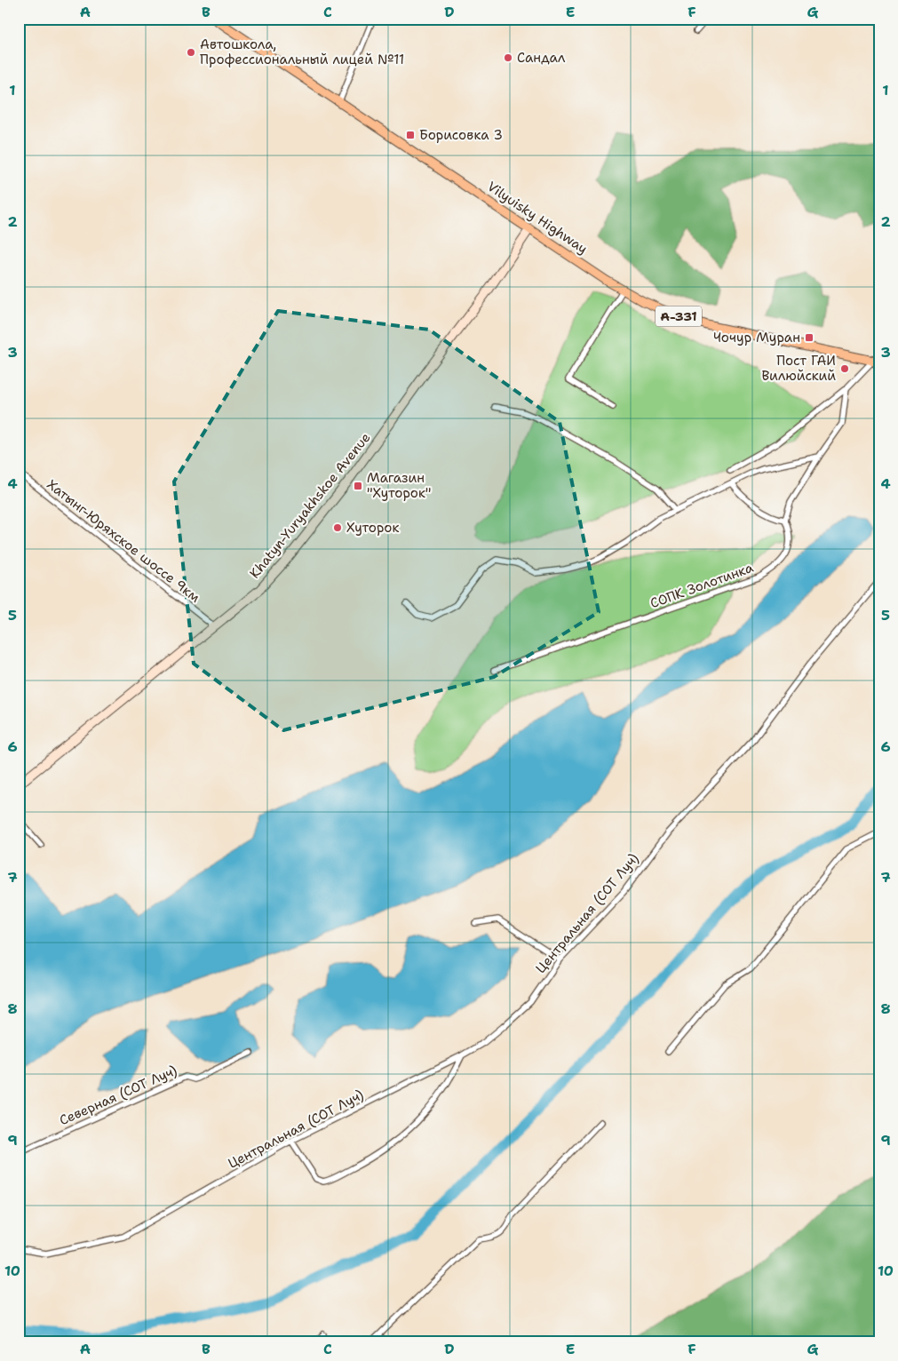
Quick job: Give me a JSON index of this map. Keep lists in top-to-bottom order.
{
  "streets": {
    "main road": ["Vilyuisky Highway", "А-331", "Khatyn-Yuryakhskoe Avenue"],
    "street": [
      "Хатынг-Юряхское шоссе 9км",
      "СОПК Золотинка",
      "Центральная (СОТ Луч)",
      "Северная (СОТ Луч)"
    ]
  },
  "crossings": [
    ["Vilyuisky Highway", "Khatyn-Yuryakhskoe Avenue"],
    ["Khatyn-Yuryakhskoe Avenue", "Хатынг-Юряхское шоссе 9км"]
  ],
  "places": {
    "other": [
      "Автошкола, Профессиональный лицей №11",
      "Сандал",
      "Пост ГАИ Вилюйский",
      "Хуторок"
    ],
    "transit": ["Борисовка 3", "Чочур Муран", "Магазин \"Хуторок\""]
  },
  "grid": {
    "columns": [
      "A",
      "B",
      "C",
      "D",
      "E",
      "F",
      "G"
    ],
    "rows": [
      "1",
      "2",
      "3",
      "4",
      "5",
      "6",
      "7",
      "8",
      "9",
      "10"
    ]
  }
}
